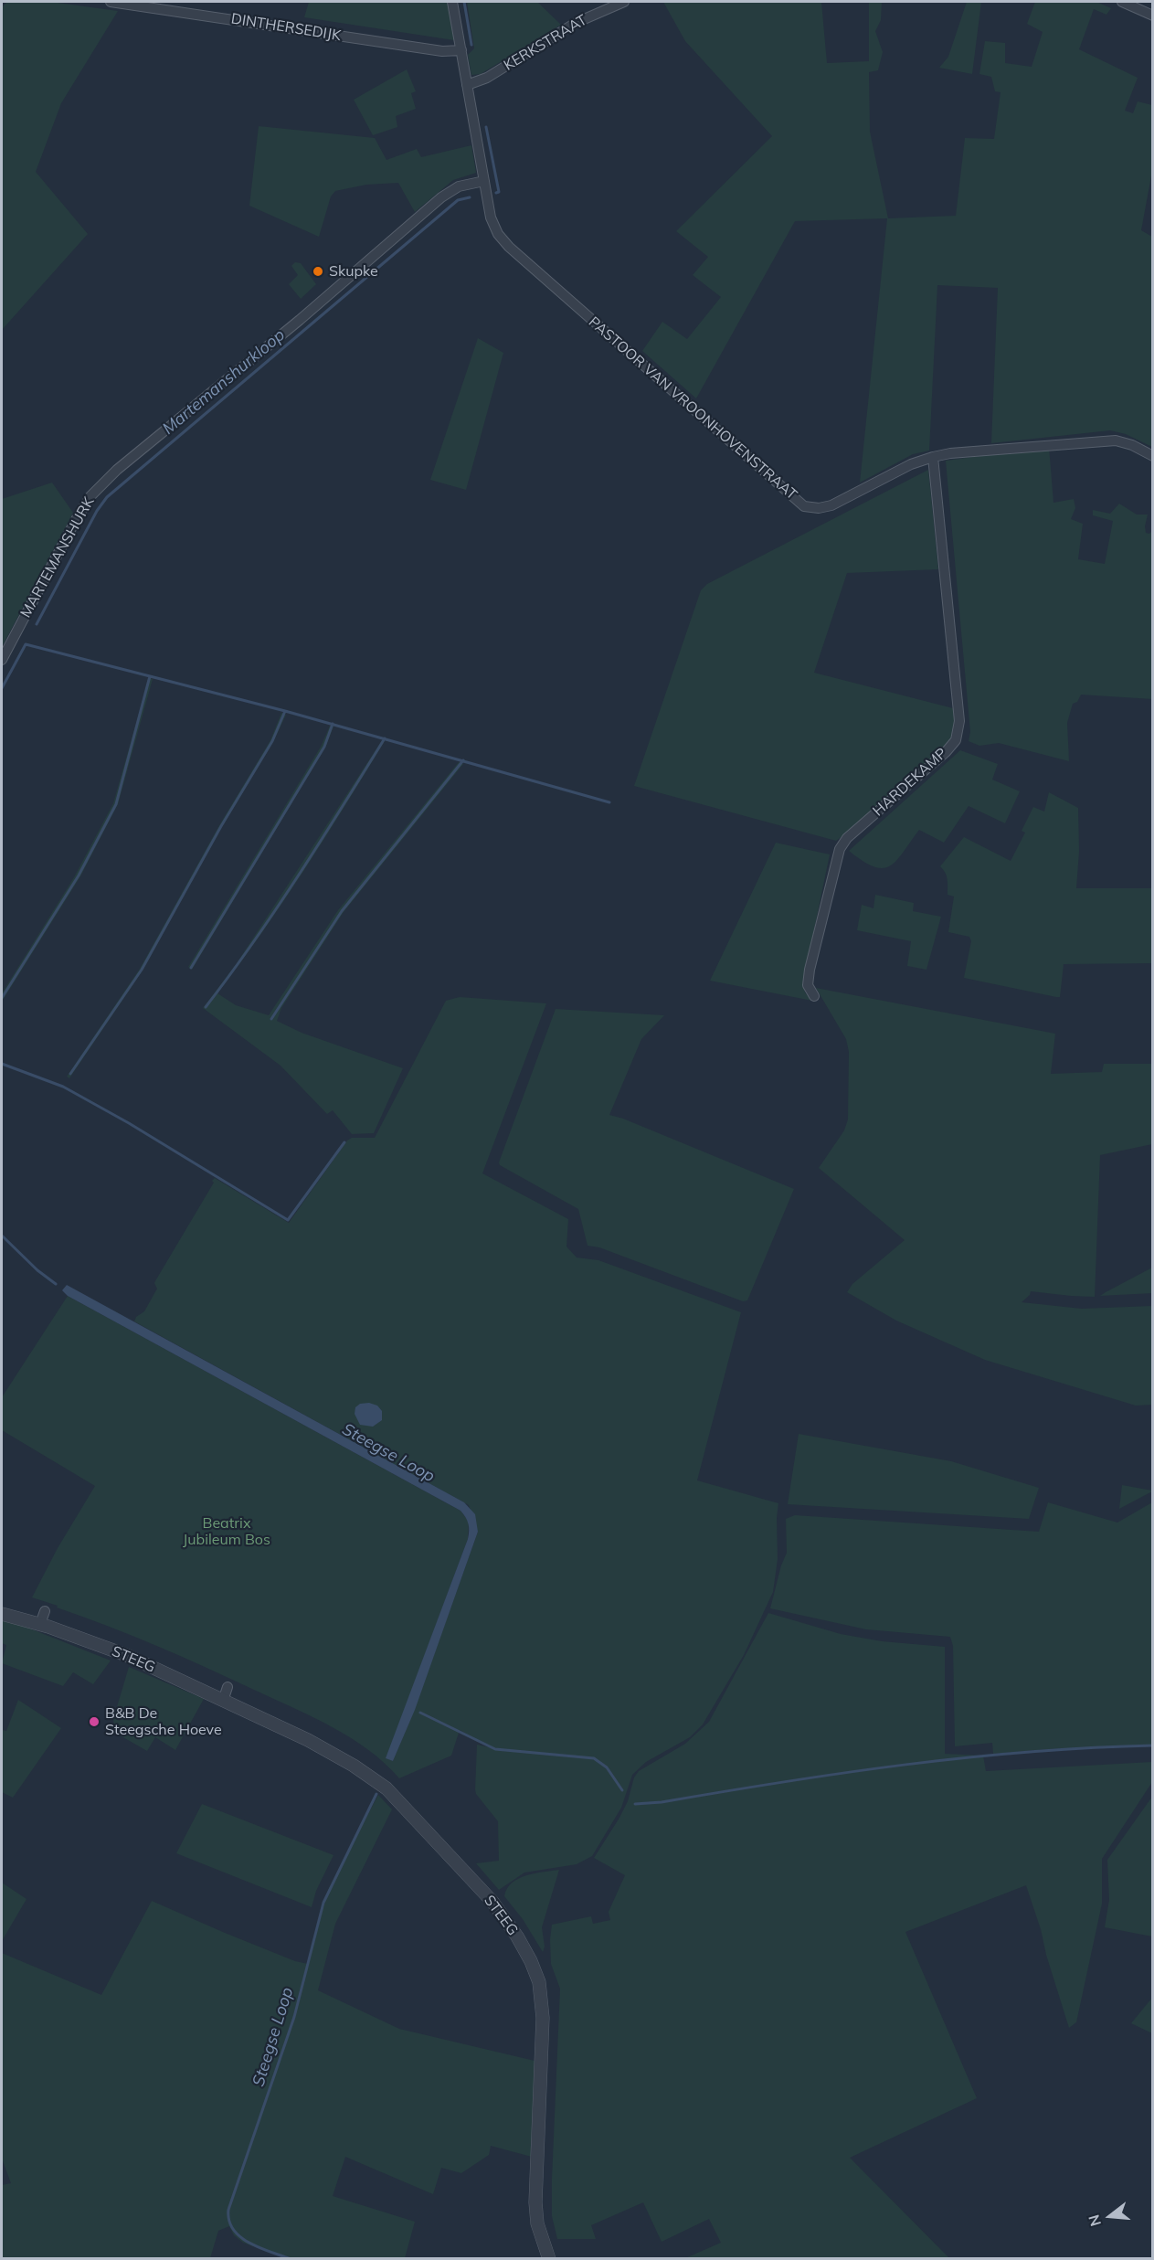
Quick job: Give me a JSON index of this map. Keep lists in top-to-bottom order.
{
  "streets": {
    "street": [
      "DINTHERSEDIJK",
      "KERKSTRAAT",
      "PASTOOR VAN VROONHOVENSTRAAT",
      "MARTEMANSHURK",
      "HARDEKAMP",
      "STEEG"
    ]
  },
  "crossings": [
    ["DINTHERSEDIJK", "PASTOOR VAN VROONHOVENSTRAAT"],
    ["KERKSTRAAT", "PASTOOR VAN VROONHOVENSTRAAT"],
    ["PASTOOR VAN VROONHOVENSTRAAT", "MARTEMANSHURK"],
    ["PASTOOR VAN VROONHOVENSTRAAT", "HARDEKAMP"]
  ],
  "water": ["Martemanshurkloop", "Steegse Loop"],
  "parks": ["Beatrix Jubileum Bos"],
  "places": ["Skupke", "B&B De Steegsche Hoeve"],
  "north": "left"
}
